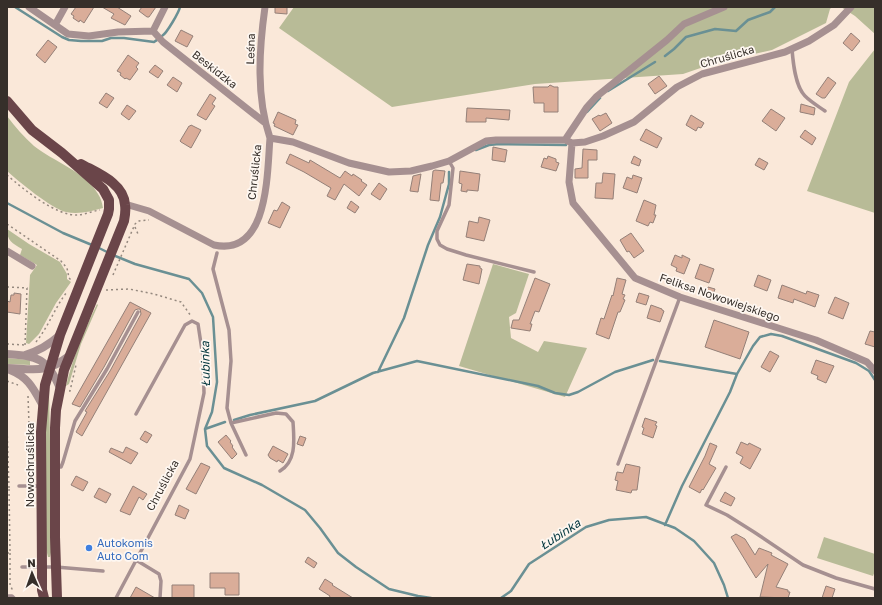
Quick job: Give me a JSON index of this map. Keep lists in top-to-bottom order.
{
  "streets": {
    "main road": ["Nowochruślicka"],
    "street": [
      "Leśna",
      "Chruślicka",
      "Beskidzka",
      "Feliksa Nowowiejskiego"
    ]
  },
  "crossings": [
    ["Leśna", "Chruślicka"],
    ["Leśna", "Beskidzka"],
    ["Chruślicka", "Feliksa Nowowiejskiego"]
  ],
  "water": ["Łubinka"],
  "places": ["Autokomis Auto Com"],
  "north": "top"
}
